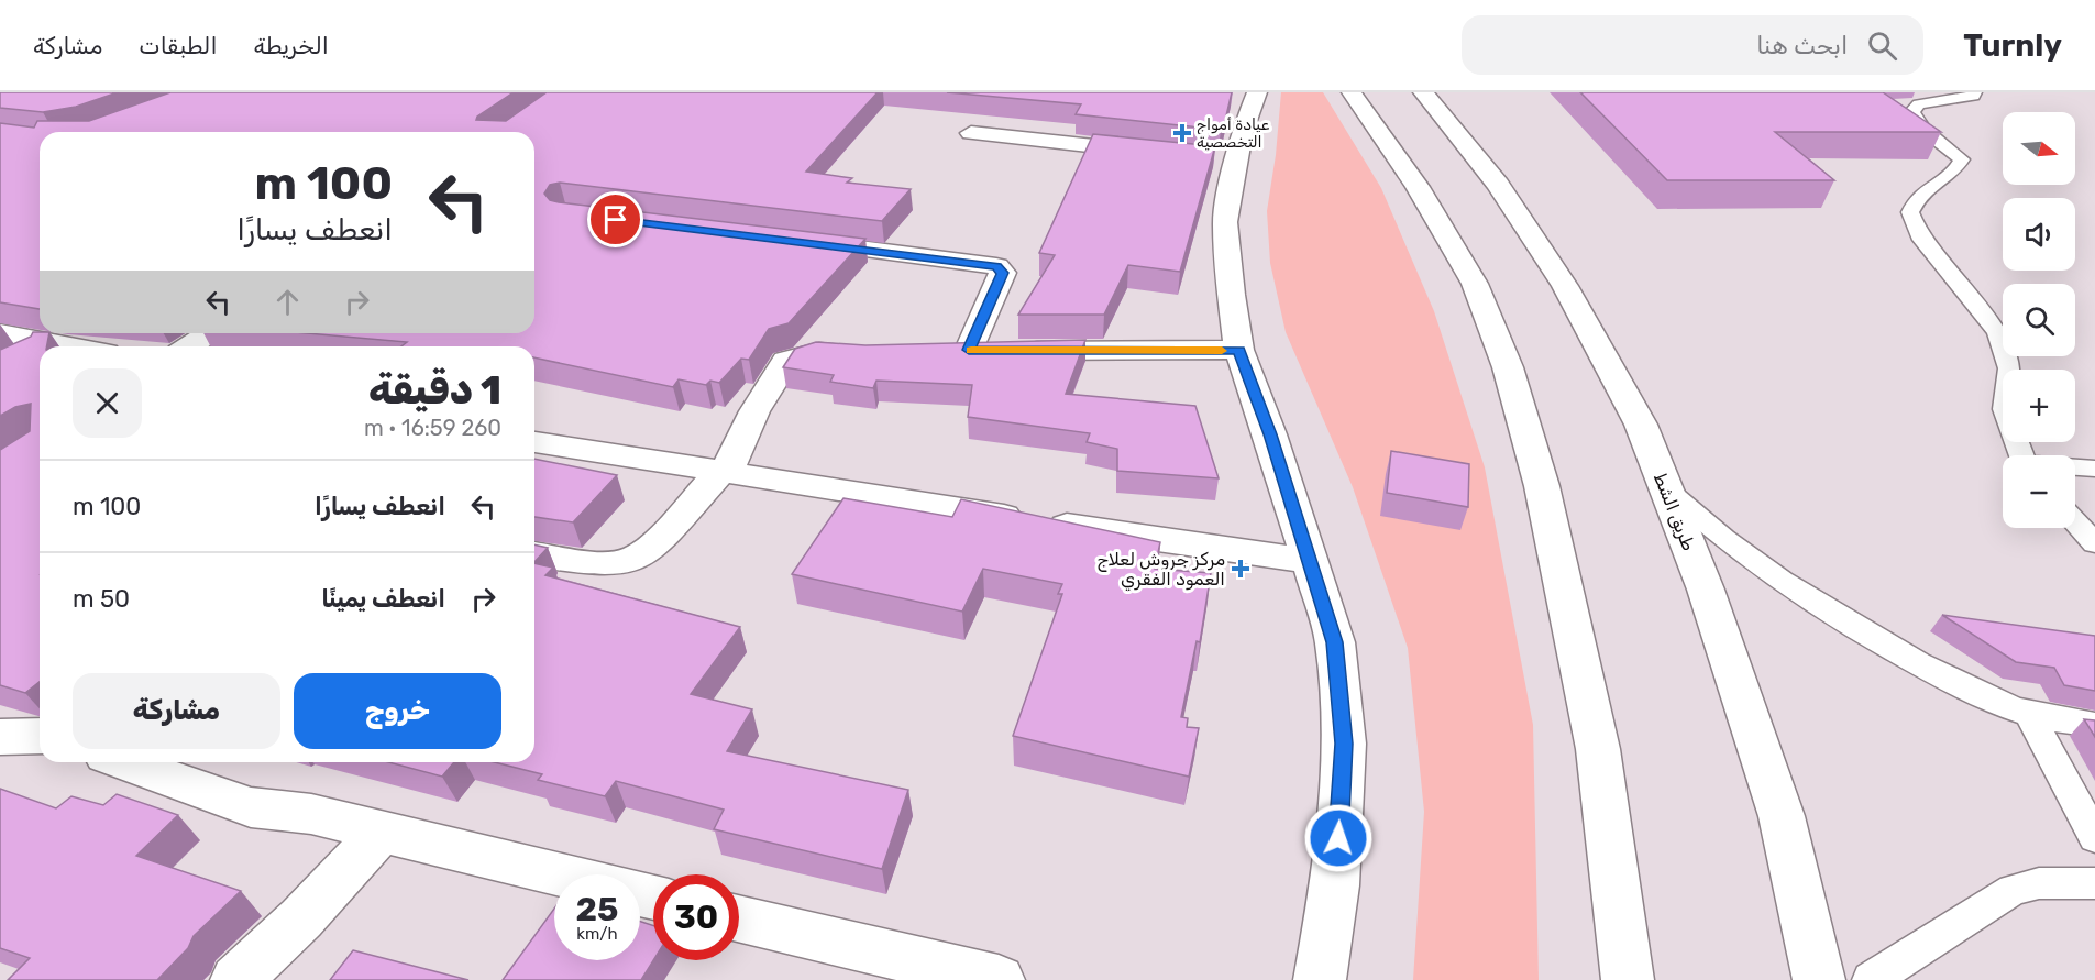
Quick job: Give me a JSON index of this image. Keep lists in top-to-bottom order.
{
  "streets": {
    "main road": ["طريق الشط"]
  },
  "places": {
    "health": ["عيادة أمواج التخصصية", "مركز جروش لعلاج العمود الفقري"]
  },
  "north": "right",
  "page": {
    "header": "Turnly",
    "search": "ابحث هنا",
    "nav": ["الخريطة", "الطبقات", "مشاركة"],
    "map_buttons": ["+", "−"],
    "turn": ["100 m", "انعطف يسارًا"],
    "heading": ["1 دقيقة", "260 m · 16:59"],
    "list": [
      {
        "name": "انعطف يسارًا",
        "value": "100 m"
      },
      {
        "name": "انعطف يمينًا",
        "value": "50 m"
      }
    ],
    "buttons": ["خروج", "مشاركة"],
    "speed": "25 km/h",
    "limit": "30"
  }
}
